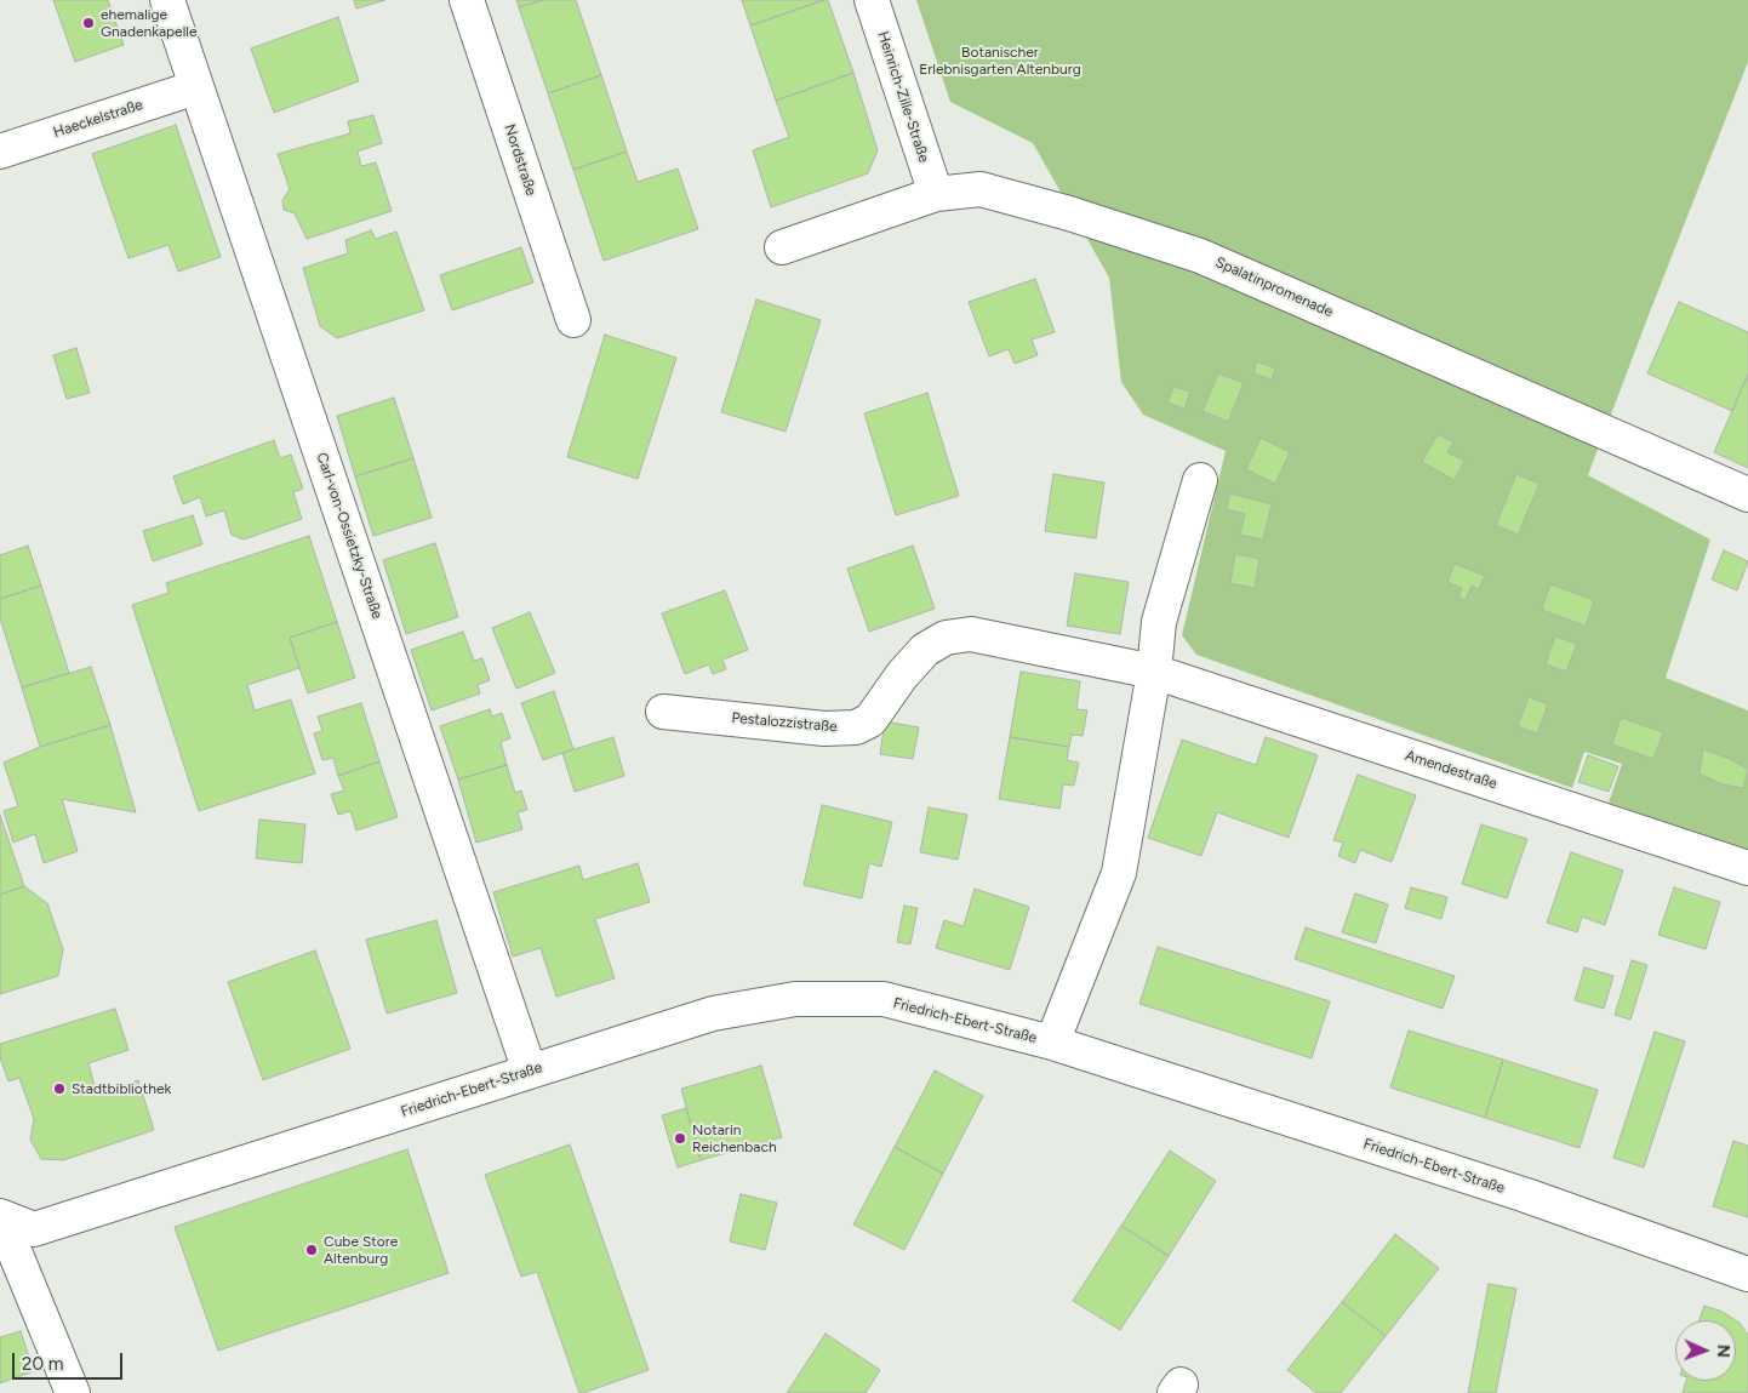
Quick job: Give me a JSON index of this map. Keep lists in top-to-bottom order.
{
  "streets": {
    "street": [
      "Heinrich-Zille-Straße",
      "Haeckelstraße",
      "Nordstraße",
      "Spalatinpromenade",
      "Carl-von-Ossietzky-Straße",
      "Pestalozzistraße",
      "Amendestraße",
      "Friedrich-Ebert-Straße"
    ]
  },
  "crossings": [
    ["Heinrich-Zille-Straße", "Spalatinpromenade"],
    ["Haeckelstraße", "Carl-von-Ossietzky-Straße"],
    ["Carl-von-Ossietzky-Straße", "Friedrich-Ebert-Straße"],
    ["Pestalozzistraße", "Amendestraße"]
  ],
  "parks": ["Botanischer Erlebnisgarten Altenburg"],
  "places": [
    "ehemalige Gnadenkapelle",
    "Stadtbibliothek",
    "Notarin Reichenbach",
    "Cube Store Altenburg"
  ],
  "scale_bar": "20 m",
  "north": "right"
}
